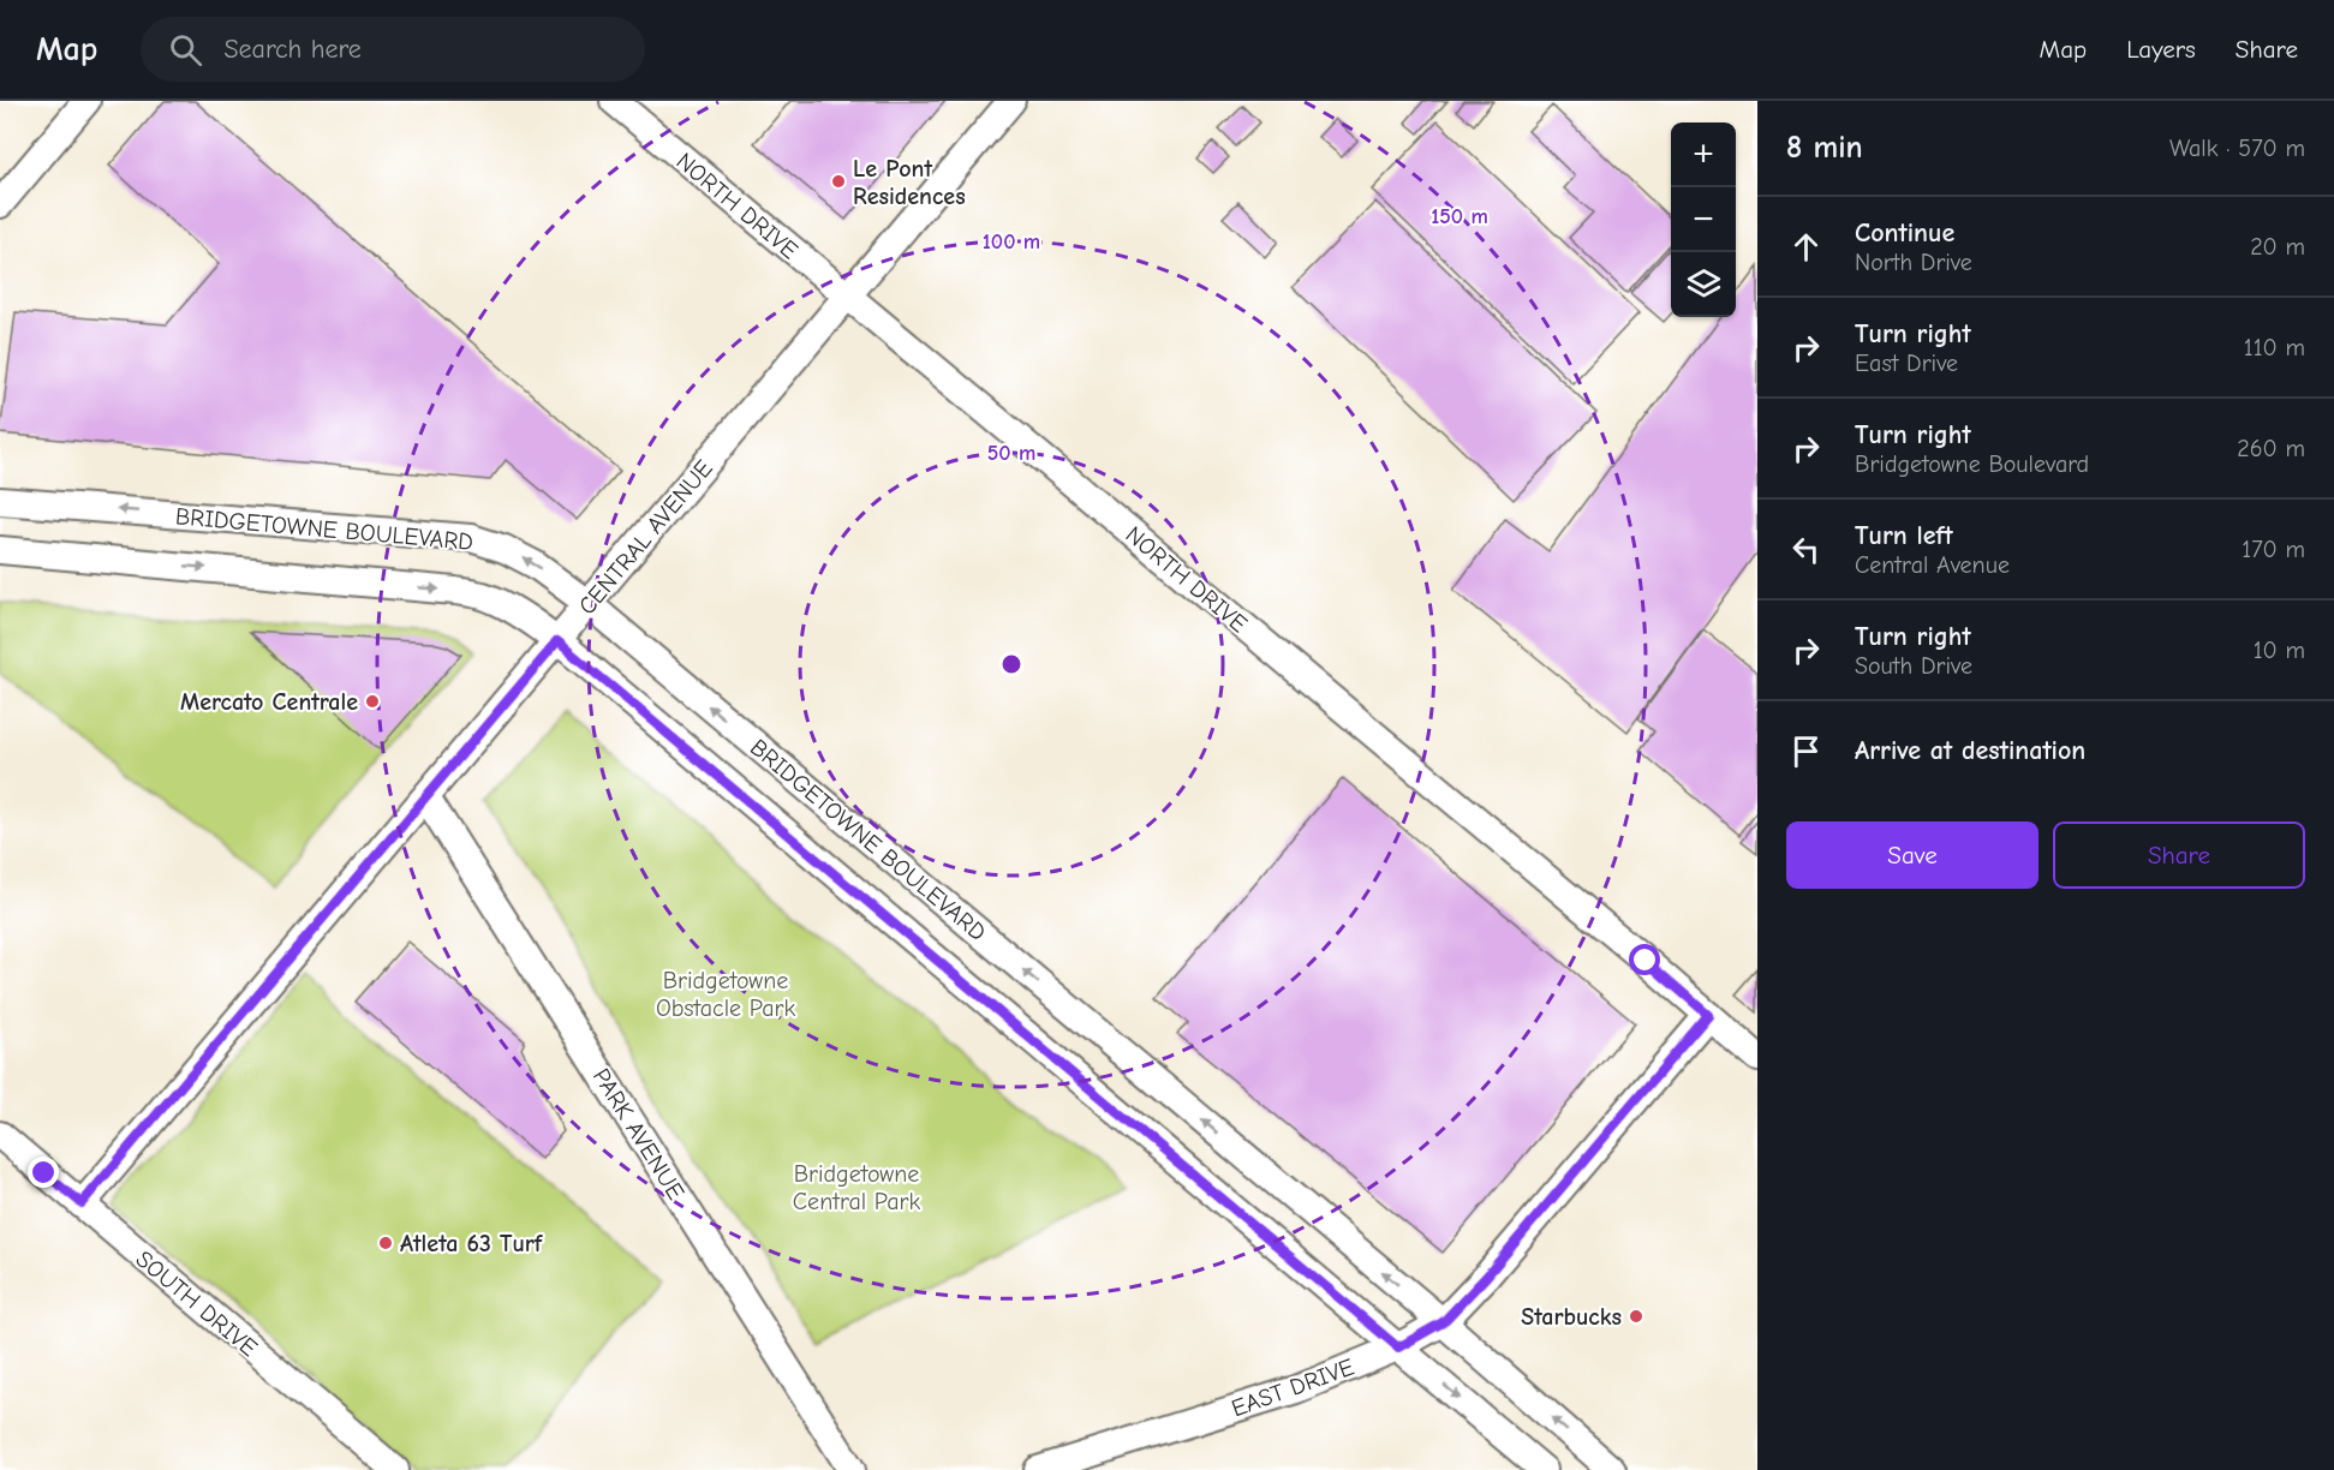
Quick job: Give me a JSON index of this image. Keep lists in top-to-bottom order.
{
  "streets": {
    "street": [
      "NORTH DRIVE",
      "BRIDGETOWNE BOULEVARD",
      "CENTRAL AVENUE",
      "PARK AVENUE",
      "SOUTH DRIVE",
      "EAST DRIVE"
    ]
  },
  "crossings": [
    ["NORTH DRIVE", "CENTRAL AVENUE"],
    ["NORTH DRIVE", "EAST DRIVE"],
    ["BRIDGETOWNE BOULEVARD", "CENTRAL AVENUE"],
    ["BRIDGETOWNE BOULEVARD", "EAST DRIVE"],
    ["CENTRAL AVENUE", "PARK AVENUE"],
    ["CENTRAL AVENUE", "SOUTH DRIVE"]
  ],
  "parks": ["Bridgetowne Obstacle Park", "Bridgetowne Central Park"],
  "places": [
    "Le Pont Residences",
    "Mercato Centrale",
    "Atleta 63 Turf",
    "Starbucks"
  ],
  "page": {
    "header": "Map",
    "search": "Search here",
    "nav": ["Map", "Layers", "Share"],
    "heading": ["8 min", "Walk · 570 m"],
    "map_buttons": ["+", "−"],
    "list": [
      ["Continue", "North Drive", "20 m"],
      ["Turn right", "East Drive", "110 m"],
      ["Turn right", "Bridgetowne Boulevard", "260 m"],
      ["Turn left", "Central Avenue", "170 m"],
      ["Turn right", "South Drive", "10 m"],
      "Arrive at destination"
    ],
    "buttons": ["Save", "Share"]
  },
  "rings": ["150 m", "100 m", "50 m"]
}
